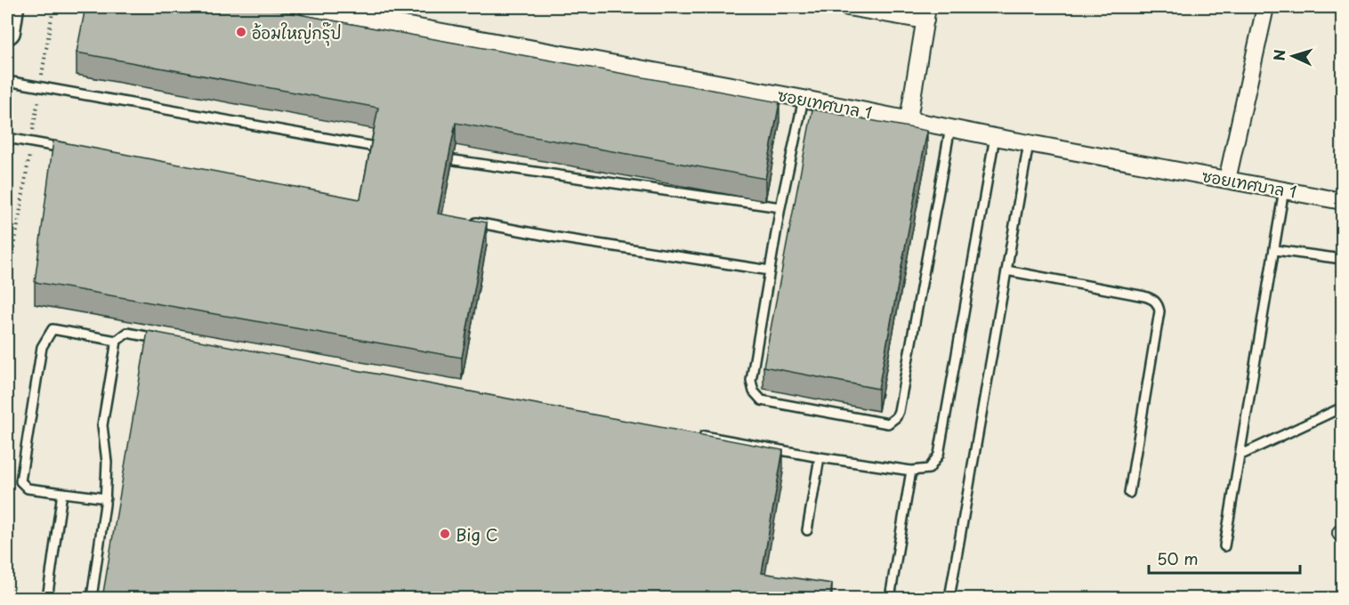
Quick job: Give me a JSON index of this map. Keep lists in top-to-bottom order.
{
  "streets": {
    "street": ["ซอยเทศบาล 1"]
  },
  "places": ["อ้อมใหญ่กรุ๊ป", "Big C"],
  "scale_bar": "50 m",
  "north": "left"
}
